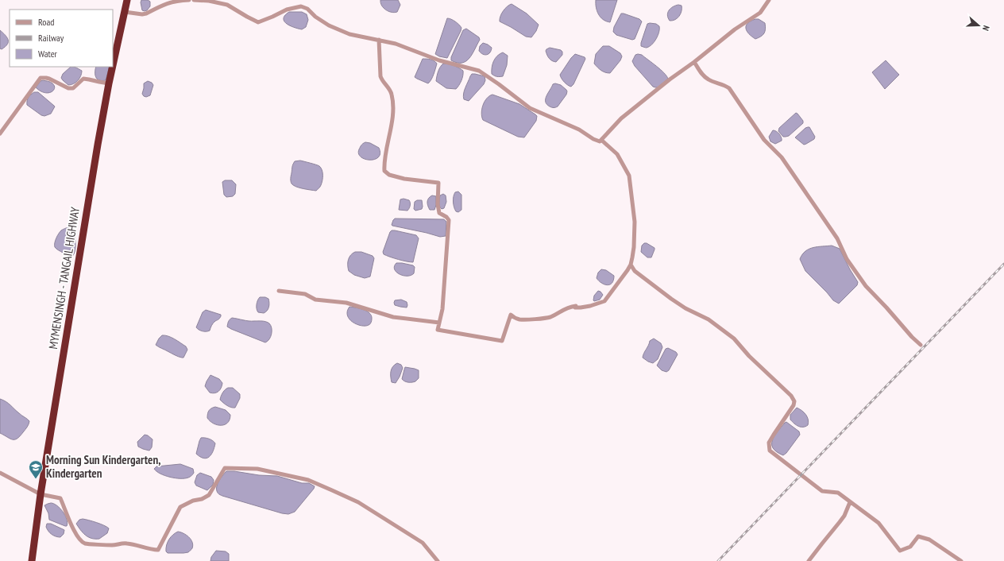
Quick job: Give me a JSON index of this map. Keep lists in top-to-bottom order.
{
  "streets": {
    "highway": ["MYMENSINGH - TANGAIL HIGHWAY"]
  },
  "places": {
    "school or university": ["Morning Sun Kindergarten, Kindergarten"]
  },
  "legend": ["Road", "Railway", "Water"],
  "north": "right"
}
